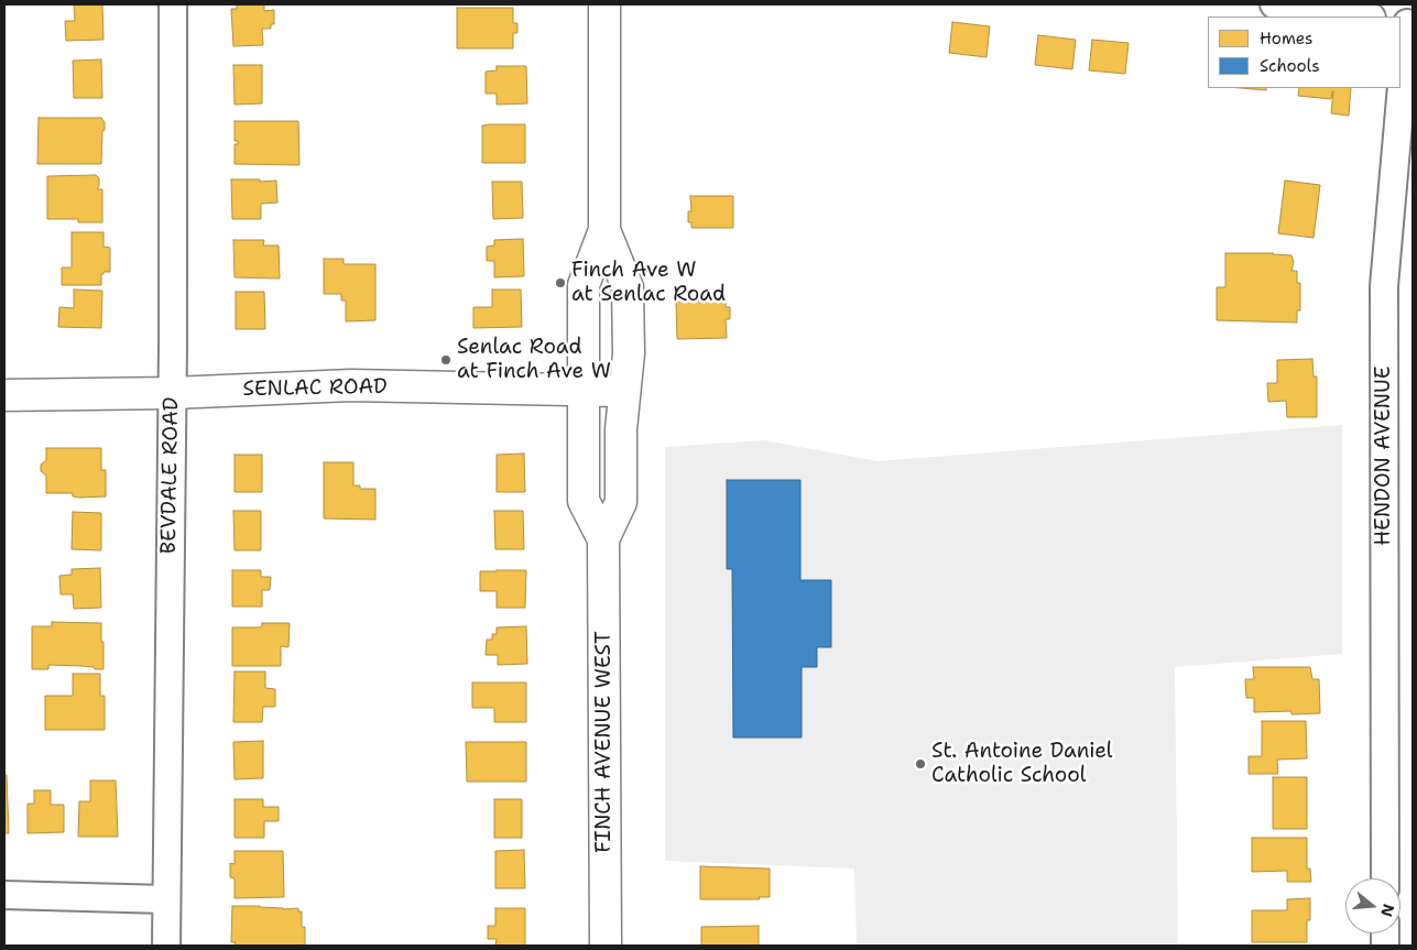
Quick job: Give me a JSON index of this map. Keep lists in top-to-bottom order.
{
  "streets": {
    "main road": ["SENLAC ROAD", "FINCH AVENUE WEST"],
    "street": ["HENDON AVENUE", "BEVDALE ROAD"]
  },
  "crossings": [
    ["SENLAC ROAD", "BEVDALE ROAD"],
    ["SENLAC ROAD", "FINCH AVENUE WEST"]
  ],
  "places": ["Finch Ave W at Senlac Road", "Senlac Road at Finch Ave W", "St. Antoine Daniel Catholic School"],
  "legend": ["Homes", "Schools"],
  "north": "right"
}
